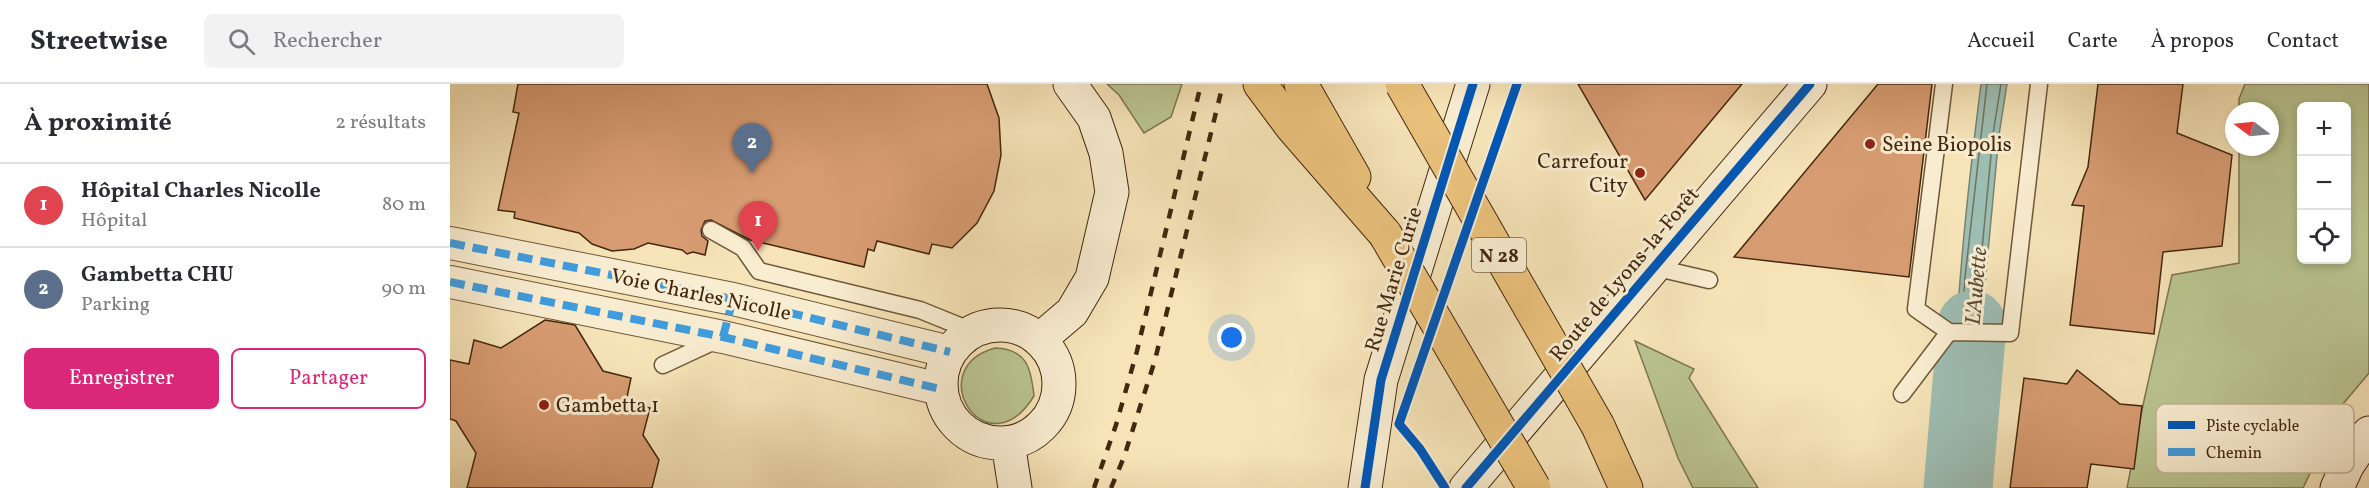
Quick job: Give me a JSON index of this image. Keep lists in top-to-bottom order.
{
  "streets": {
    "highway": ["N 28"],
    "street": ["Route de Lyons-la-Forêt", "Rue Marie Curie", "Voie Charles Nicolle"]
  },
  "water": ["L'Aubette"],
  "places": ["Seine Biopolis", "Carrefour City", "Gambetta 1"],
  "legend": ["Piste cyclable", "Chemin"],
  "north": "left",
  "page": {
    "header": "Streetwise",
    "search": "Rechercher",
    "nav": [
      "Accueil",
      "Carte",
      "À propos",
      "Contact"
    ],
    "heading": ["À proximité", "2 résultats"],
    "map_buttons": ["+", "−"],
    "pins": ["2", "1"],
    "list": [
      {
        "mark": "1",
        "name": "Hôpital Charles Nicolle",
        "note": "Hôpital",
        "value": "80 m"
      },
      {
        "mark": "2",
        "name": "Gambetta CHU",
        "note": "Parking",
        "value": "90 m"
      }
    ],
    "buttons": ["Enregistrer", "Partager"]
  }
}
